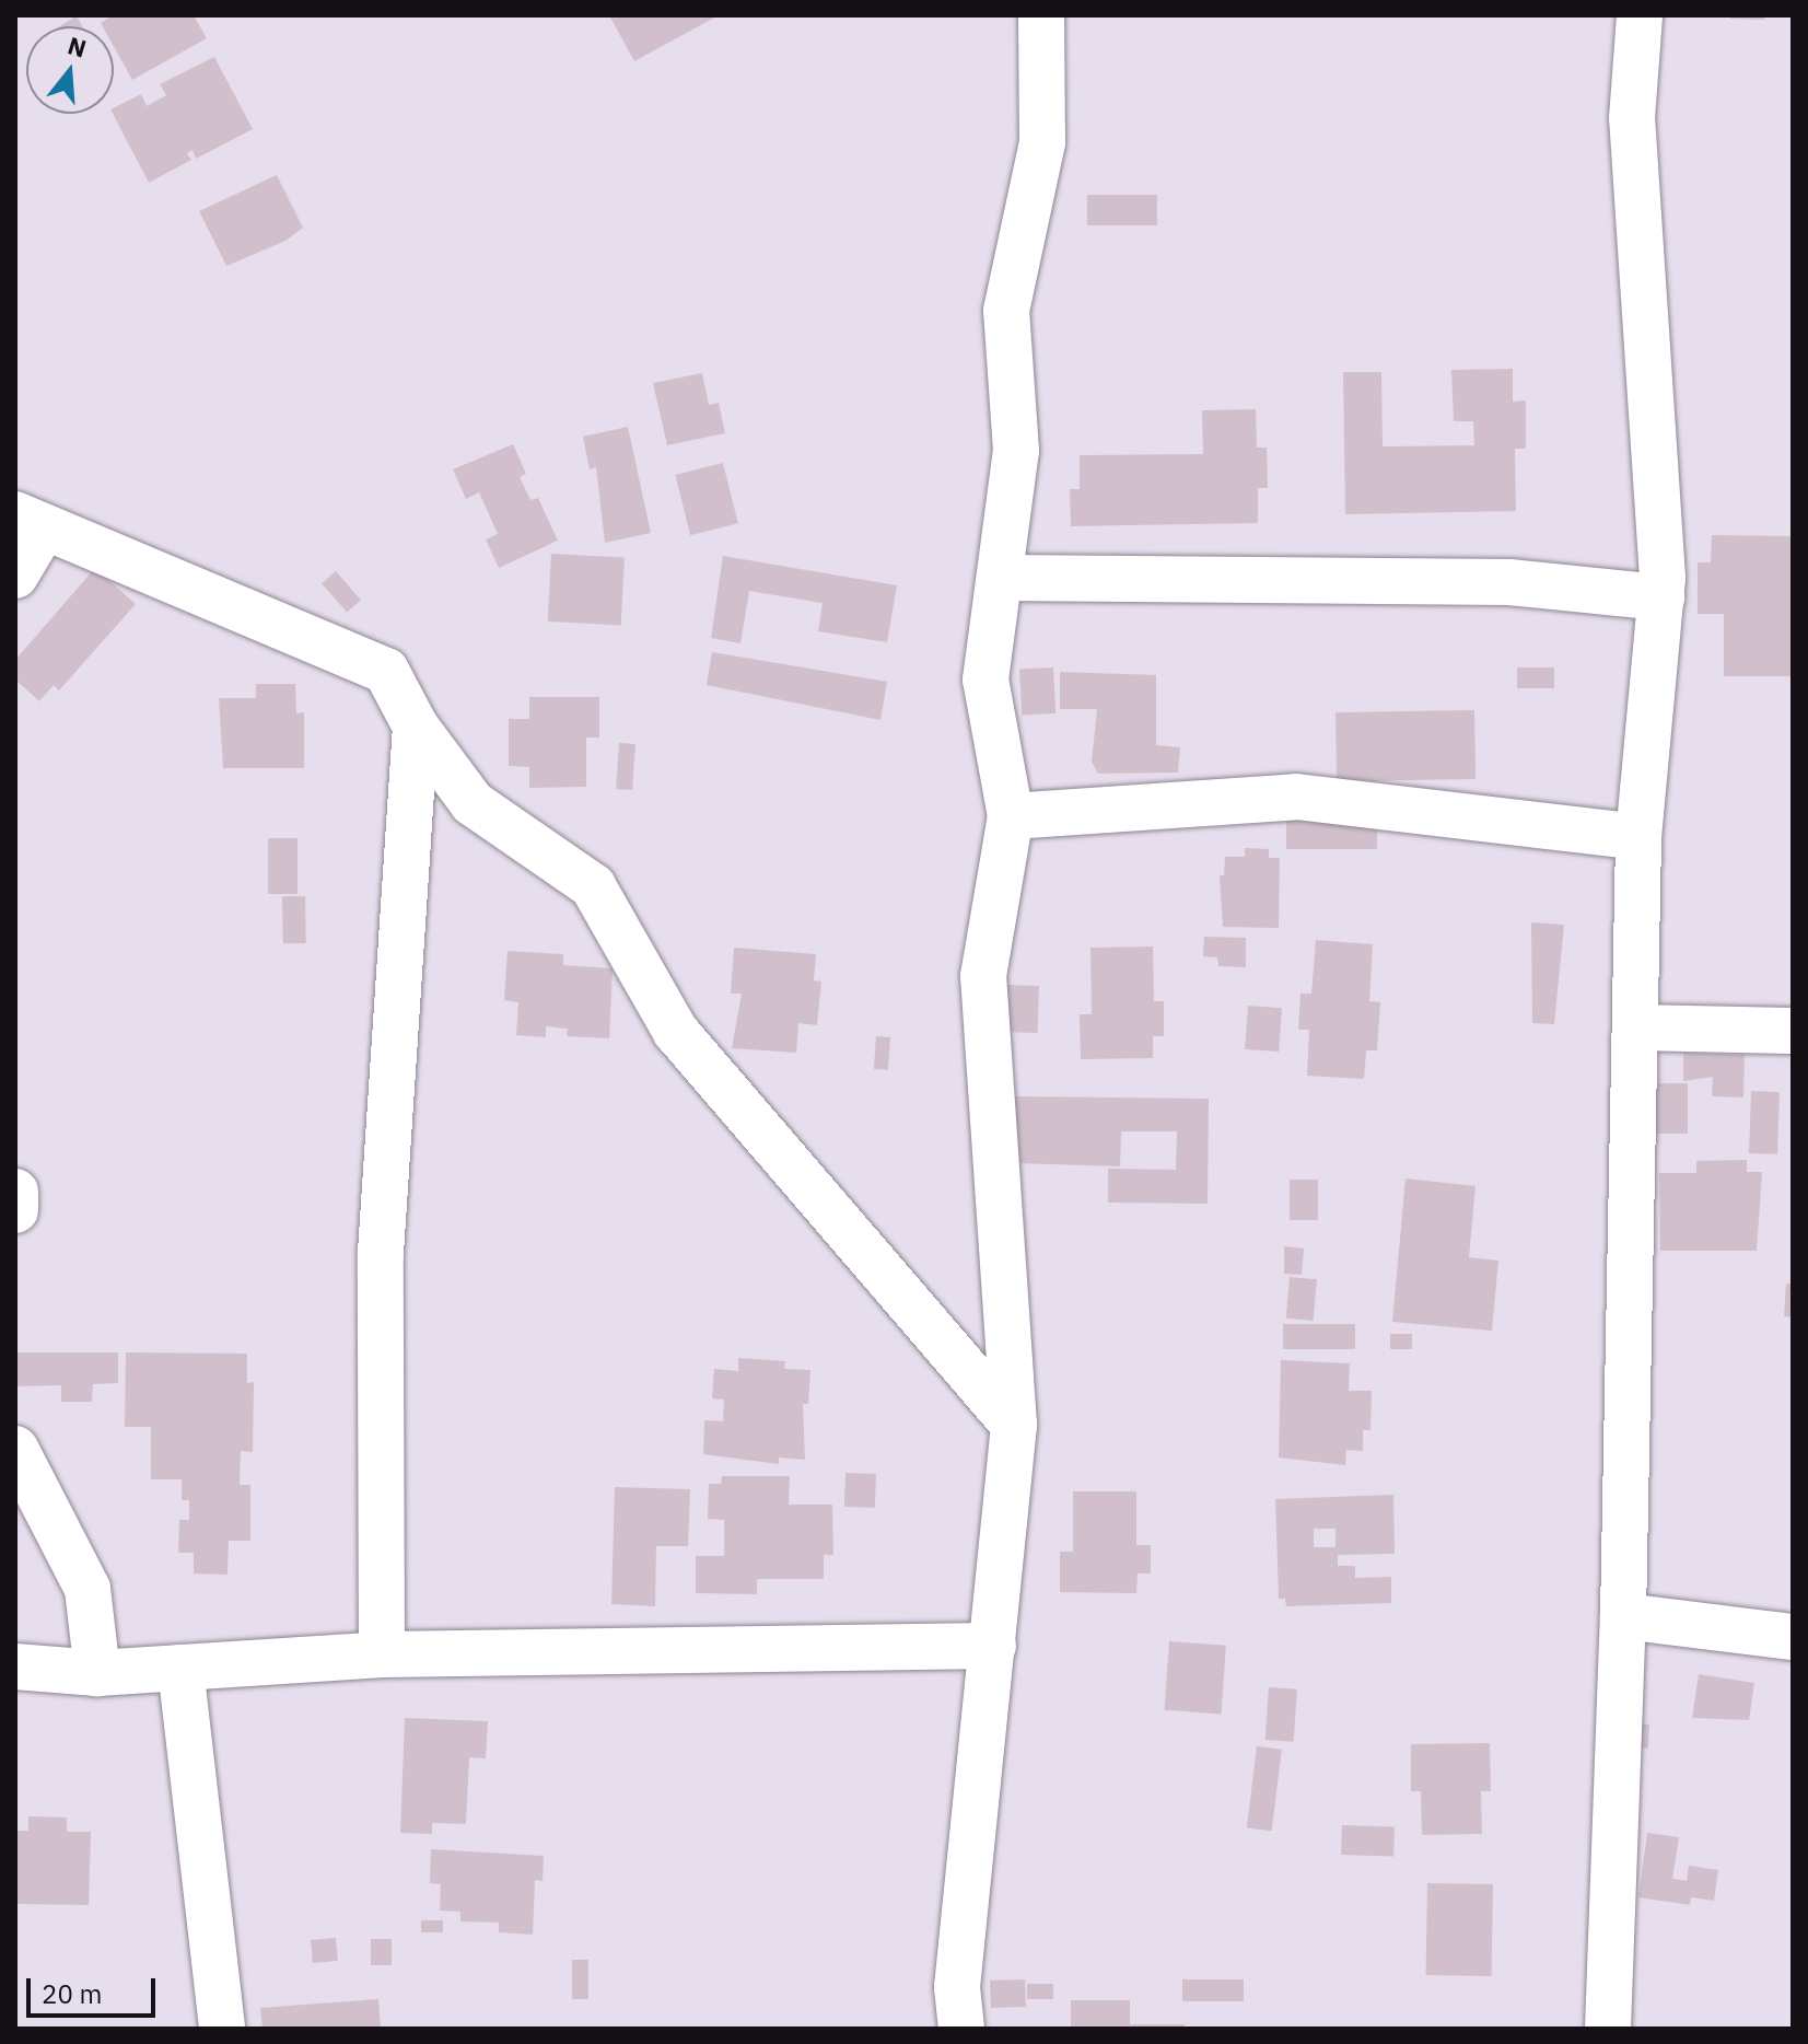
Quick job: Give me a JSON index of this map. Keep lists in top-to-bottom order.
{
  "scale_bar": "20 m",
  "north": "top"
}
